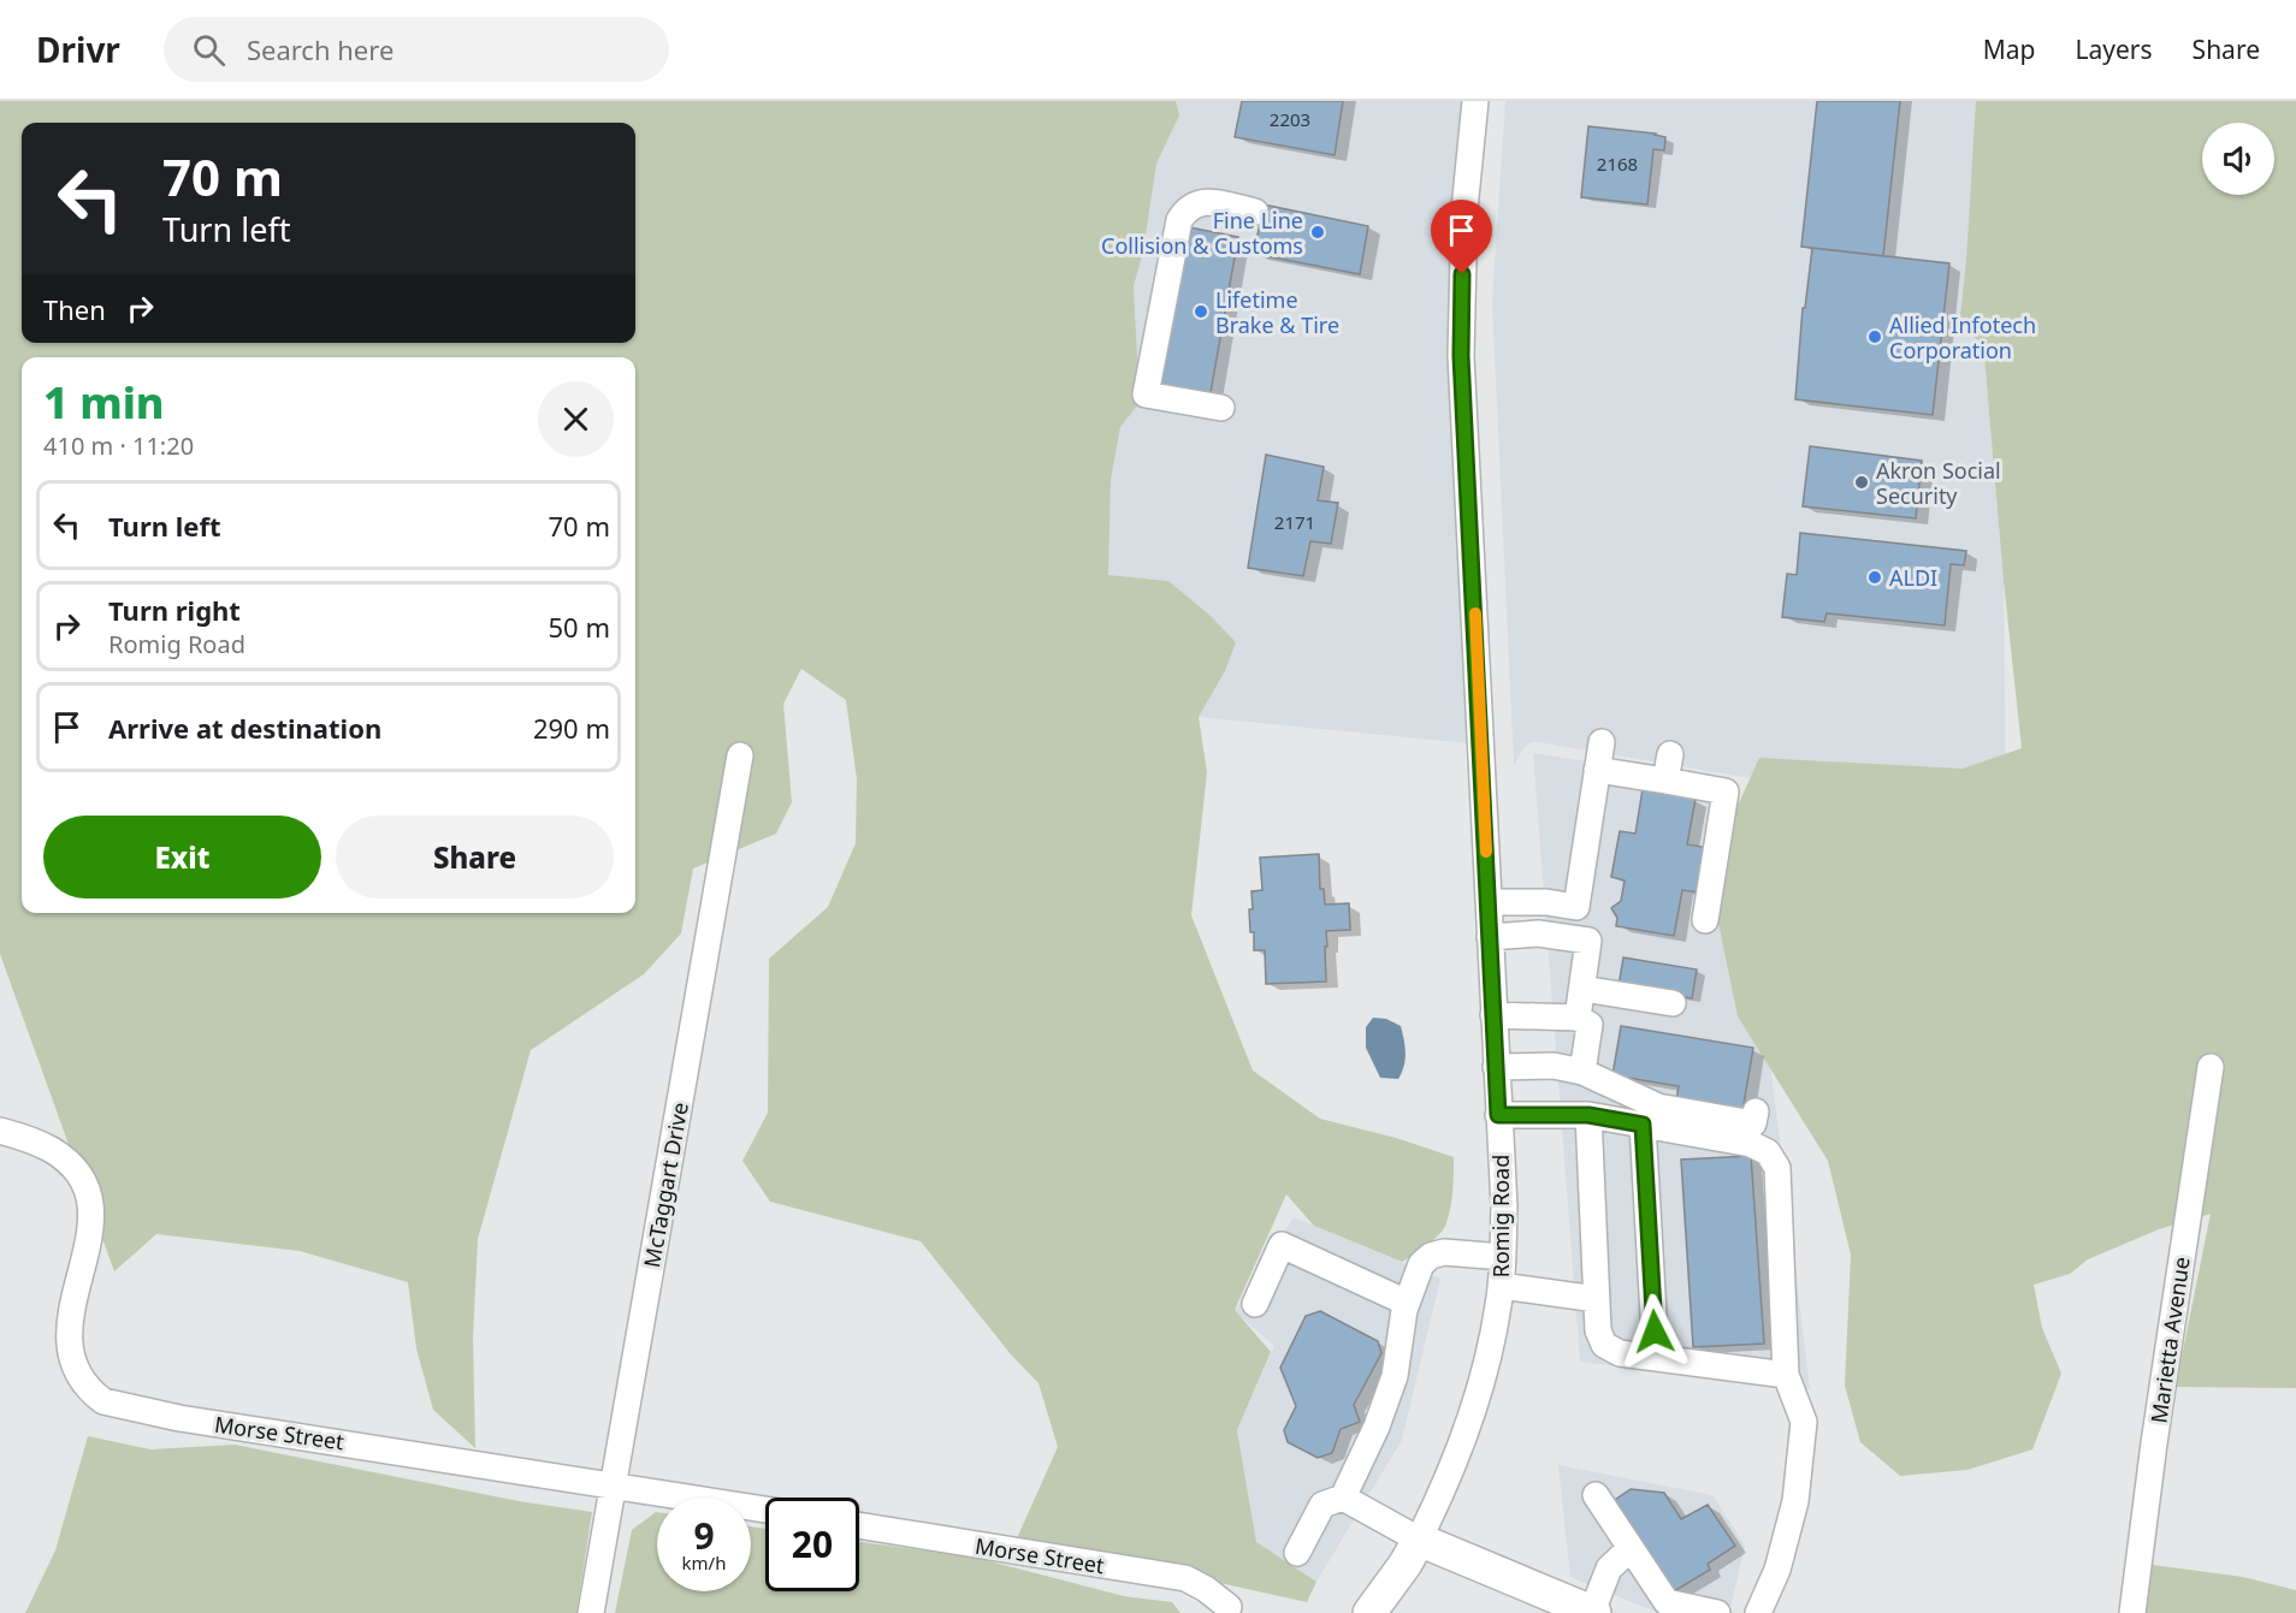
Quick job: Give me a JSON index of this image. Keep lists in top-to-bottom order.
{
  "streets": {
    "street": [
      "McTaggart Drive",
      "Romig Road",
      "Marietta Avenue",
      "Morse Street"
    ]
  },
  "crossings": [
    ["McTaggart Drive", "Morse Street"]
  ],
  "places": [
    "Fine Line Collision & Customs",
    "Lifetime Brake & Tire",
    "Allied Infotech Corporation",
    "Akron Social Security",
    "ALDI"
  ],
  "house_numbers": ["2203", "2168", "2171"],
  "page": {
    "header": "Drivr",
    "search": "Search here",
    "nav": ["Map", "Layers", "Share"],
    "turn": ["70 m", "Turn left"],
    "then": "Then",
    "heading": ["1 min", "410 m · 11:20"],
    "list": [
      {
        "name": "Turn left",
        "value": "70 m"
      },
      {
        "name": "Turn right",
        "note": "Romig Road",
        "value": "50 m"
      },
      {
        "name": "Arrive at destination",
        "value": "290 m"
      }
    ],
    "buttons": ["Exit", "Share"],
    "speed": "9 km/h",
    "limit": "20"
  }
}
